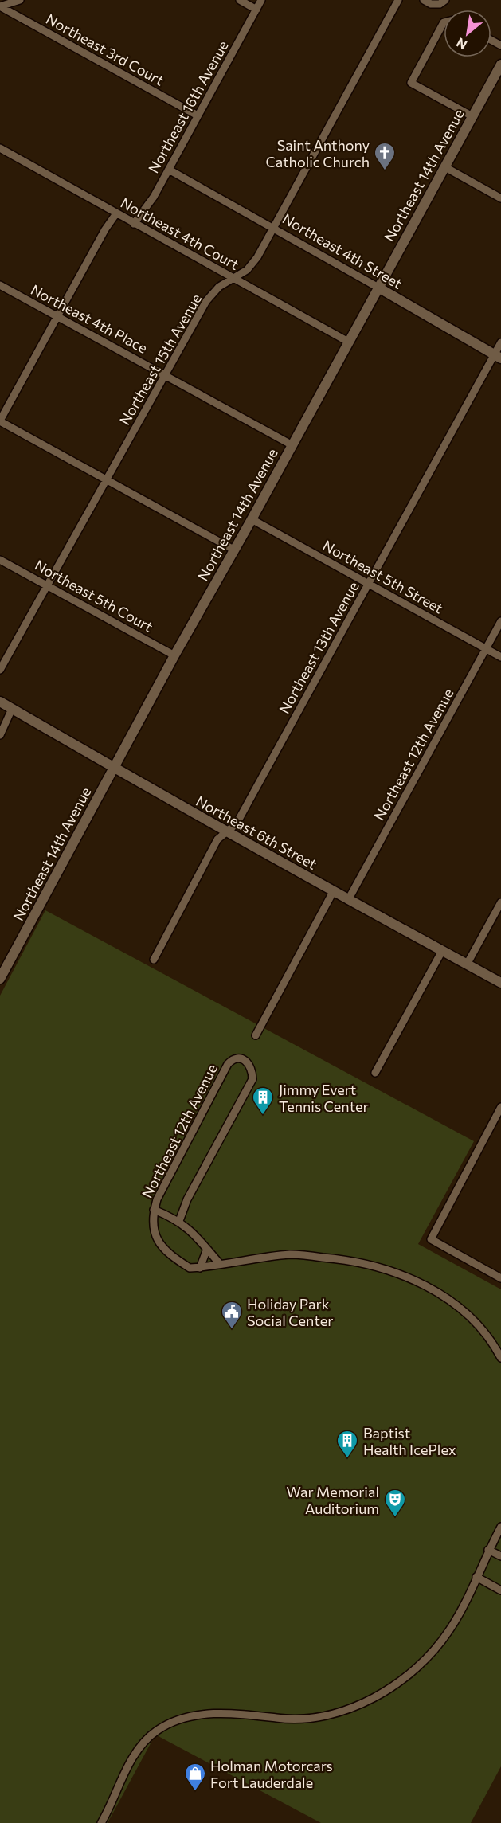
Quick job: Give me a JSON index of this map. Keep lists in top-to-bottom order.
{
  "streets": {
    "street": [
      "Northeast 3rd Court",
      "Northeast 16th Avenue",
      "Northeast 14th Avenue",
      "Northeast 4th Court",
      "Northeast 4th Street",
      "Northeast 4th Place",
      "Northeast 15th Avenue",
      "Northeast 5th Street",
      "Northeast 5th Court",
      "Northeast 13th Avenue",
      "Northeast 12th Avenue",
      "Northeast 6th Street"
    ]
  },
  "crossings": [
    ["Northeast 3rd Court", "Northeast 16th Avenue"],
    ["Northeast 16th Avenue", "Northeast 4th Court"],
    ["Northeast 16th Avenue", "Northeast 4th Street"],
    ["Northeast 14th Avenue", "Northeast 4th Court"],
    ["Northeast 14th Avenue", "Northeast 4th Street"],
    ["Northeast 14th Avenue", "Northeast 4th Place"],
    ["Northeast 14th Avenue", "Northeast 5th Street"],
    ["Northeast 14th Avenue", "Northeast 5th Court"],
    ["Northeast 14th Avenue", "Northeast 6th Street"],
    ["Northeast 4th Court", "Northeast 15th Avenue"],
    ["Northeast 4th Street", "Northeast 15th Avenue"],
    ["Northeast 4th Street", "Northeast 13th Avenue"],
    ["Northeast 4th Place", "Northeast 15th Avenue"],
    ["Northeast 15th Avenue", "Northeast 5th Court"],
    ["Northeast 5th Street", "Northeast 13th Avenue"],
    ["Northeast 5th Street", "Northeast 12th Avenue"],
    ["Northeast 13th Avenue", "Northeast 6th Street"],
    ["Northeast 12th Avenue", "Northeast 6th Street"]
  ],
  "places": {
    "church": ["Saint Anthony Catholic Church"],
    "building": ["Jimmy Evert Tennis Center", "Baptist Health IcePlex"],
    "public building": ["Holiday Park Social Center"],
    "theatre": ["War Memorial Auditorium"],
    "shop": ["Holman Motorcars Fort Lauderdale"]
  },
  "north": "bottom left"
}
